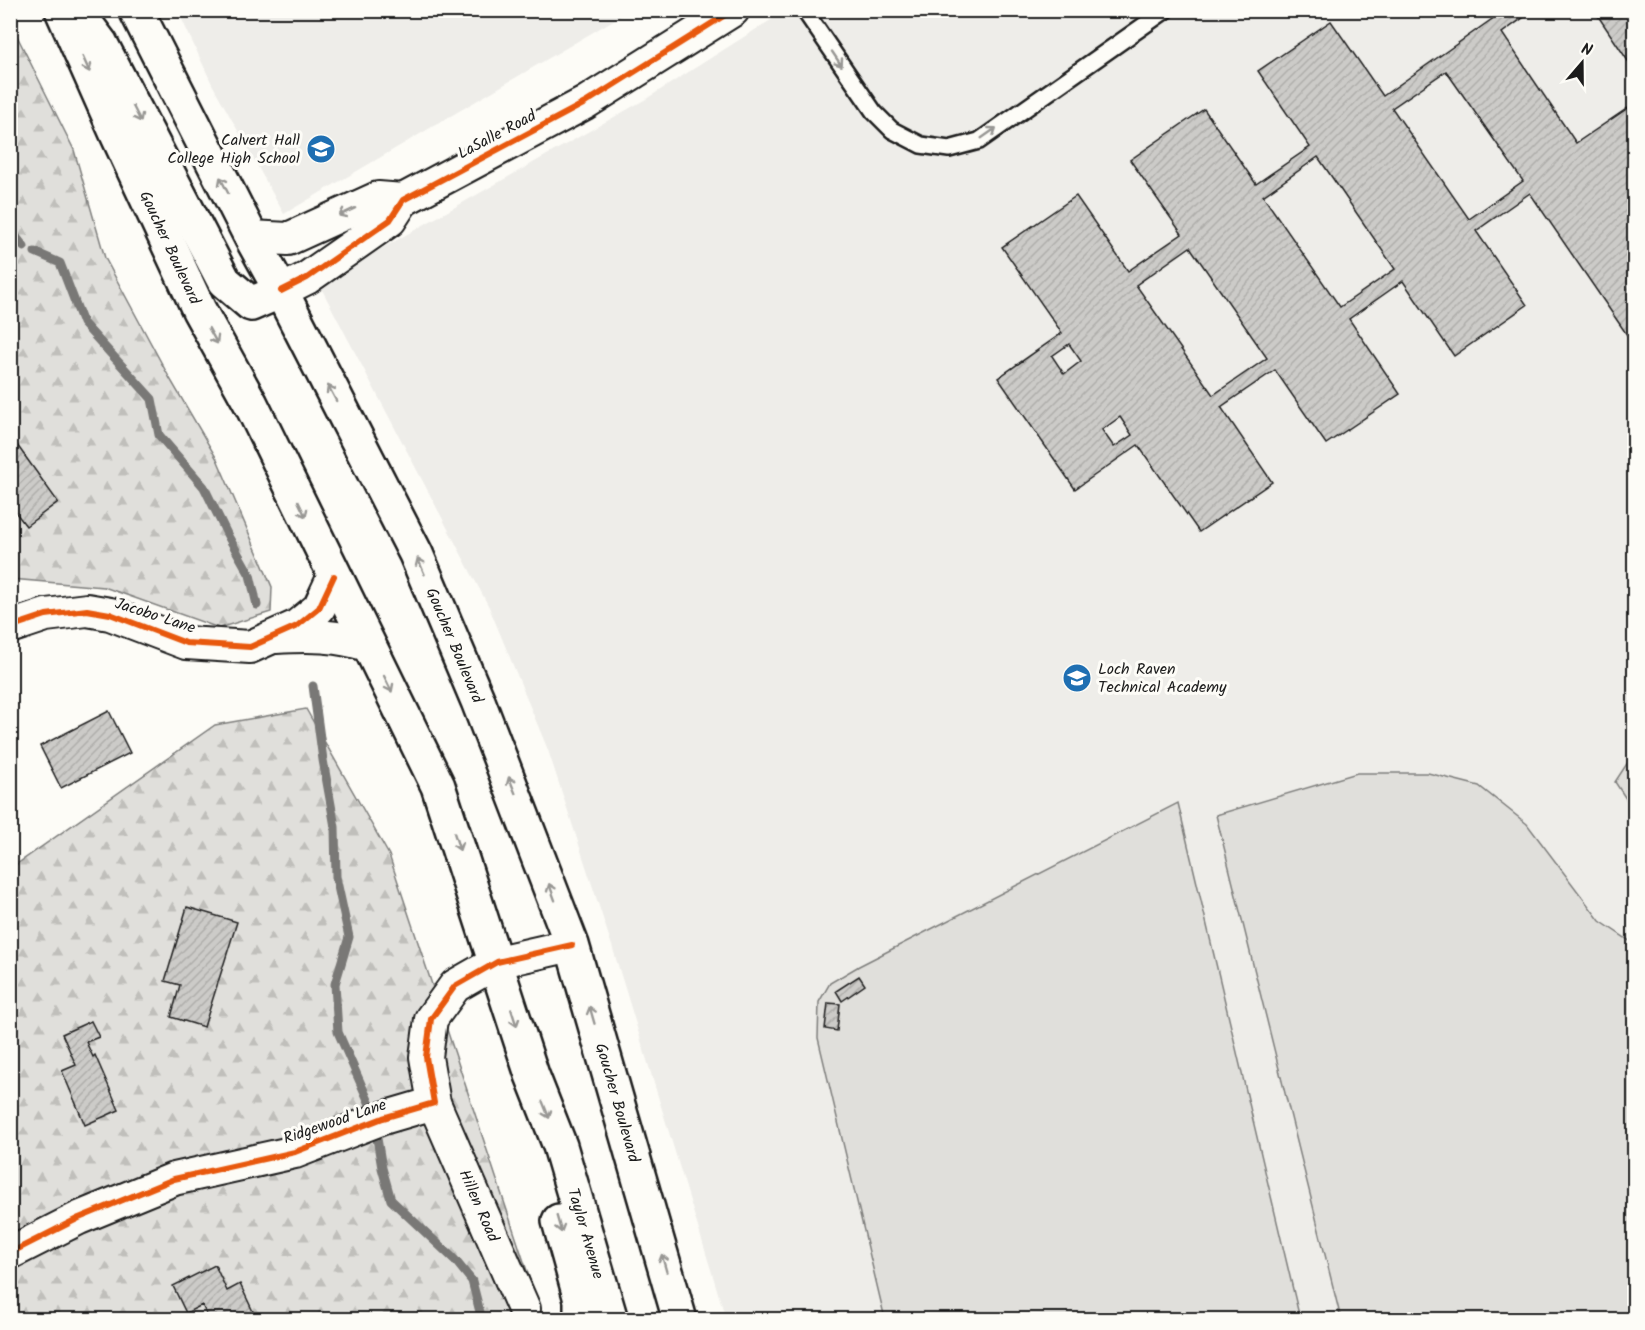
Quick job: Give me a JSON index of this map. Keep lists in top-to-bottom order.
{
  "streets": {
    "main road": ["Goucher Boulevard", "Taylor Avenue"],
    "street": [
      "LaSalle Road",
      "Jacobo Lane",
      "Ridgewood Lane",
      "Hillen Road"
    ]
  },
  "crossings": [
    ["LaSalle Road", "Goucher Boulevard"],
    ["Goucher Boulevard", "Jacobo Lane"],
    ["Goucher Boulevard", "Taylor Avenue"],
    ["Ridgewood Lane", "Hillen Road"]
  ],
  "places": {
    "school or university": ["Calvert Hall College High School", "Loch Raven Technical Academy"]
  },
  "north": "top"
}
